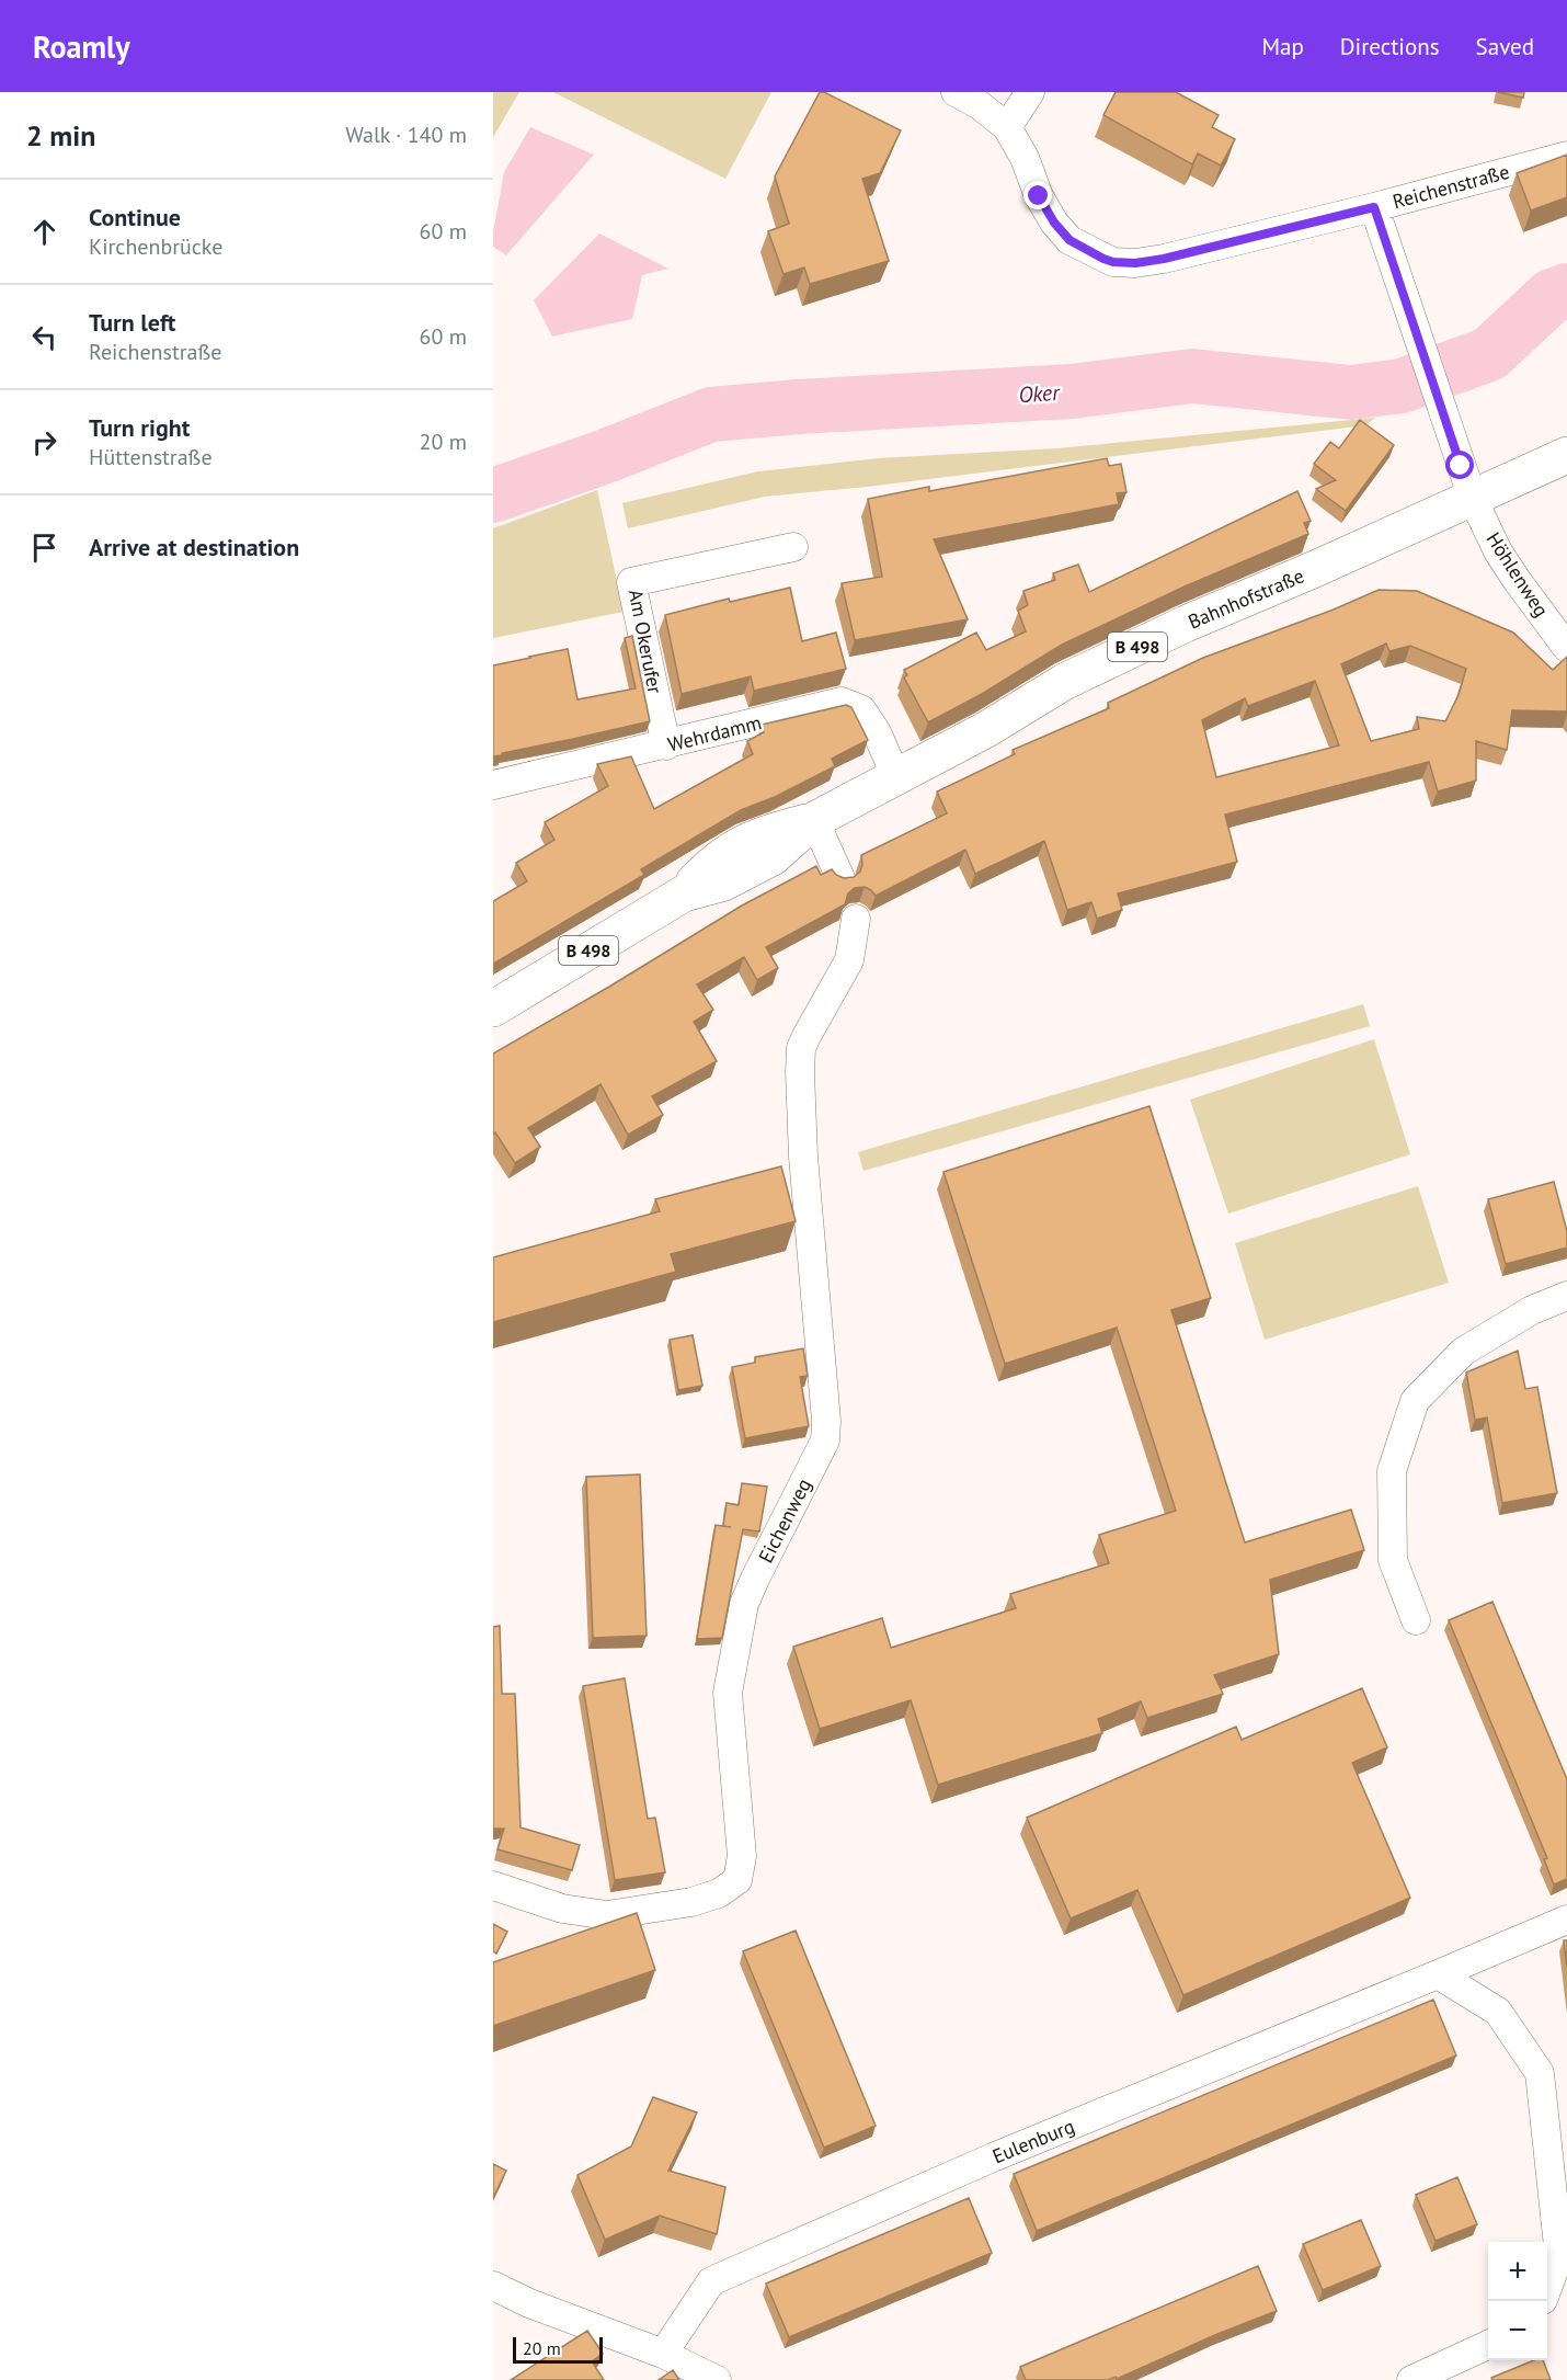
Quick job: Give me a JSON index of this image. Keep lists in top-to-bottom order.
{
  "streets": {
    "main road": ["Bahnhofstraße", "B 498"],
    "street": [
      "Reichenstraße",
      "Höhlenweg",
      "Am Okerufer",
      "Wehrdamm",
      "Eichenweg",
      "Eulenburg"
    ]
  },
  "crossings": [
    ["Reichenstraße", "Höhlenweg"],
    ["Höhlenweg", "Bahnhofstraße"],
    ["Höhlenweg", "B 498"],
    ["Bahnhofstraße", "B 498"],
    ["Bahnhofstraße", "Wehrdamm"],
    ["Am Okerufer", "Wehrdamm"]
  ],
  "water": ["Oker"],
  "scale_bar": "20 m",
  "page": {
    "header": "Roamly",
    "nav": ["Map", "Directions", "Saved"],
    "heading": ["2 min", "Walk · 140 m"],
    "list": [
      ["Continue", "Kirchenbrücke", "60 m"],
      ["Turn left", "Reichenstraße", "60 m"],
      ["Turn right", "Hüttenstraße", "20 m"],
      "Arrive at destination"
    ],
    "map_buttons": ["+", "−"],
    "scale": "20 m"
  }
}
